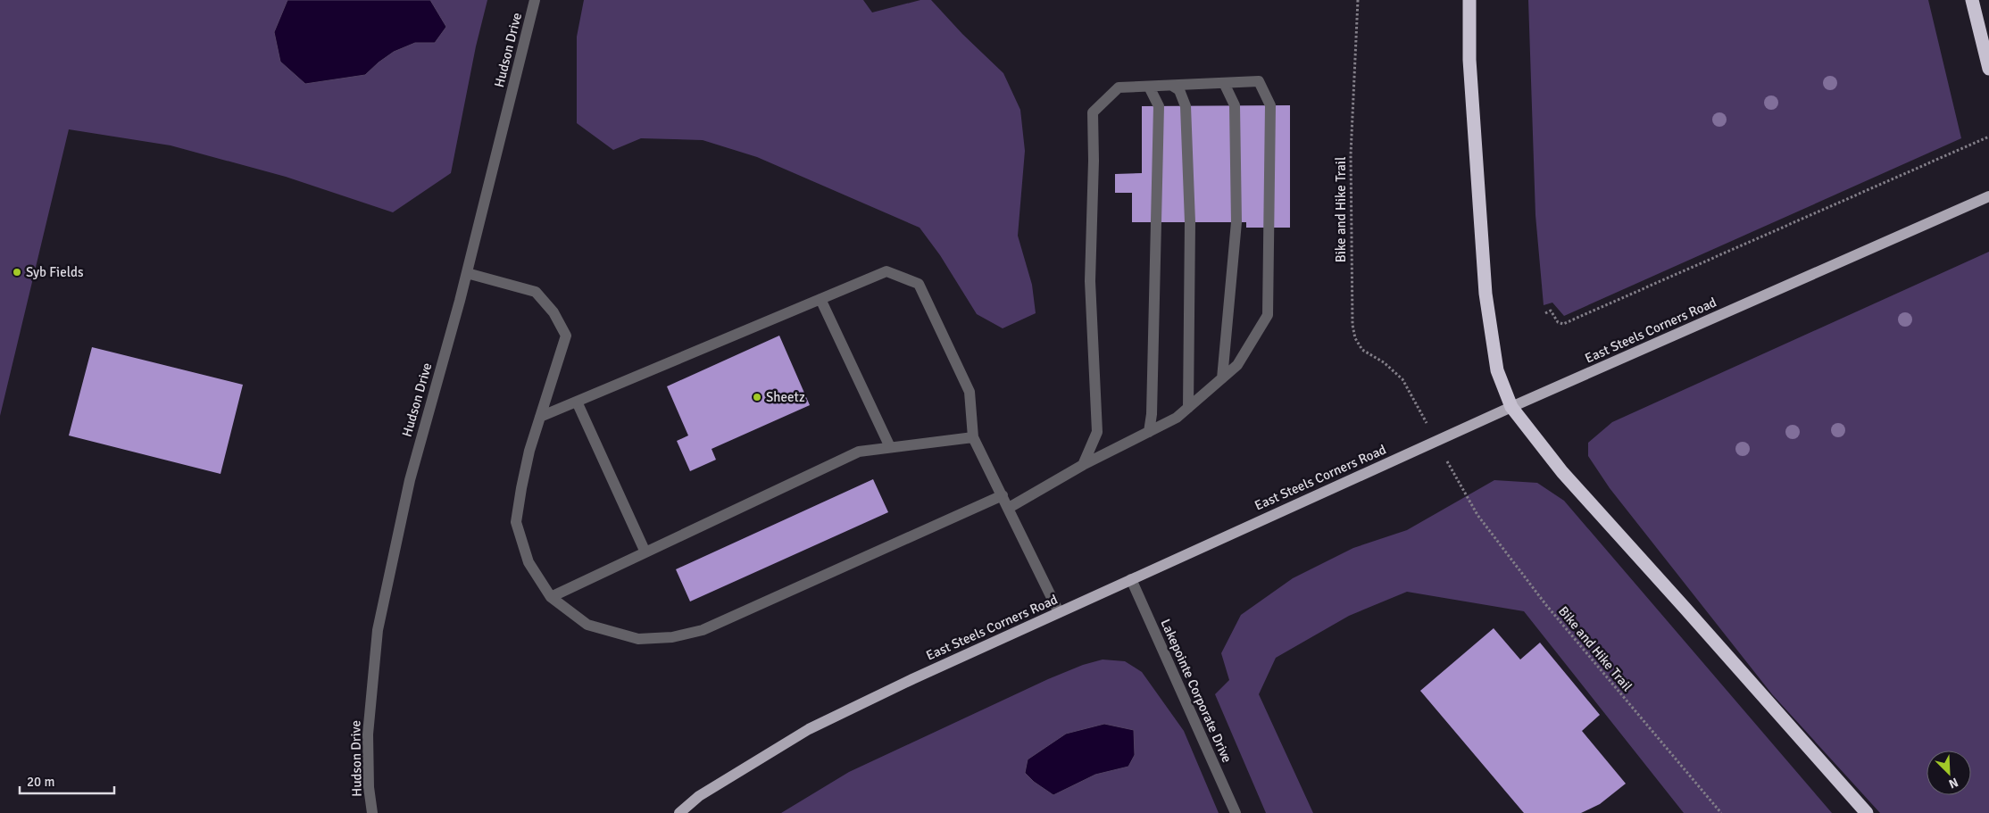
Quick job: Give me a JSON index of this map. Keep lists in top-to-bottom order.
{
  "streets": {
    "main road": ["East Steels Corners Road"],
    "street": ["Hudson Drive", "Lakepointe Corporate Drive"],
    "path": ["Bike and Hike Trail"]
  },
  "crossings": [
    ["East Steels Corners Road", "Lakepointe Corporate Drive"]
  ],
  "places": ["Syb Fields", "Sheetz"],
  "scale_bar": "20 m",
  "north": "bottom right"
}
